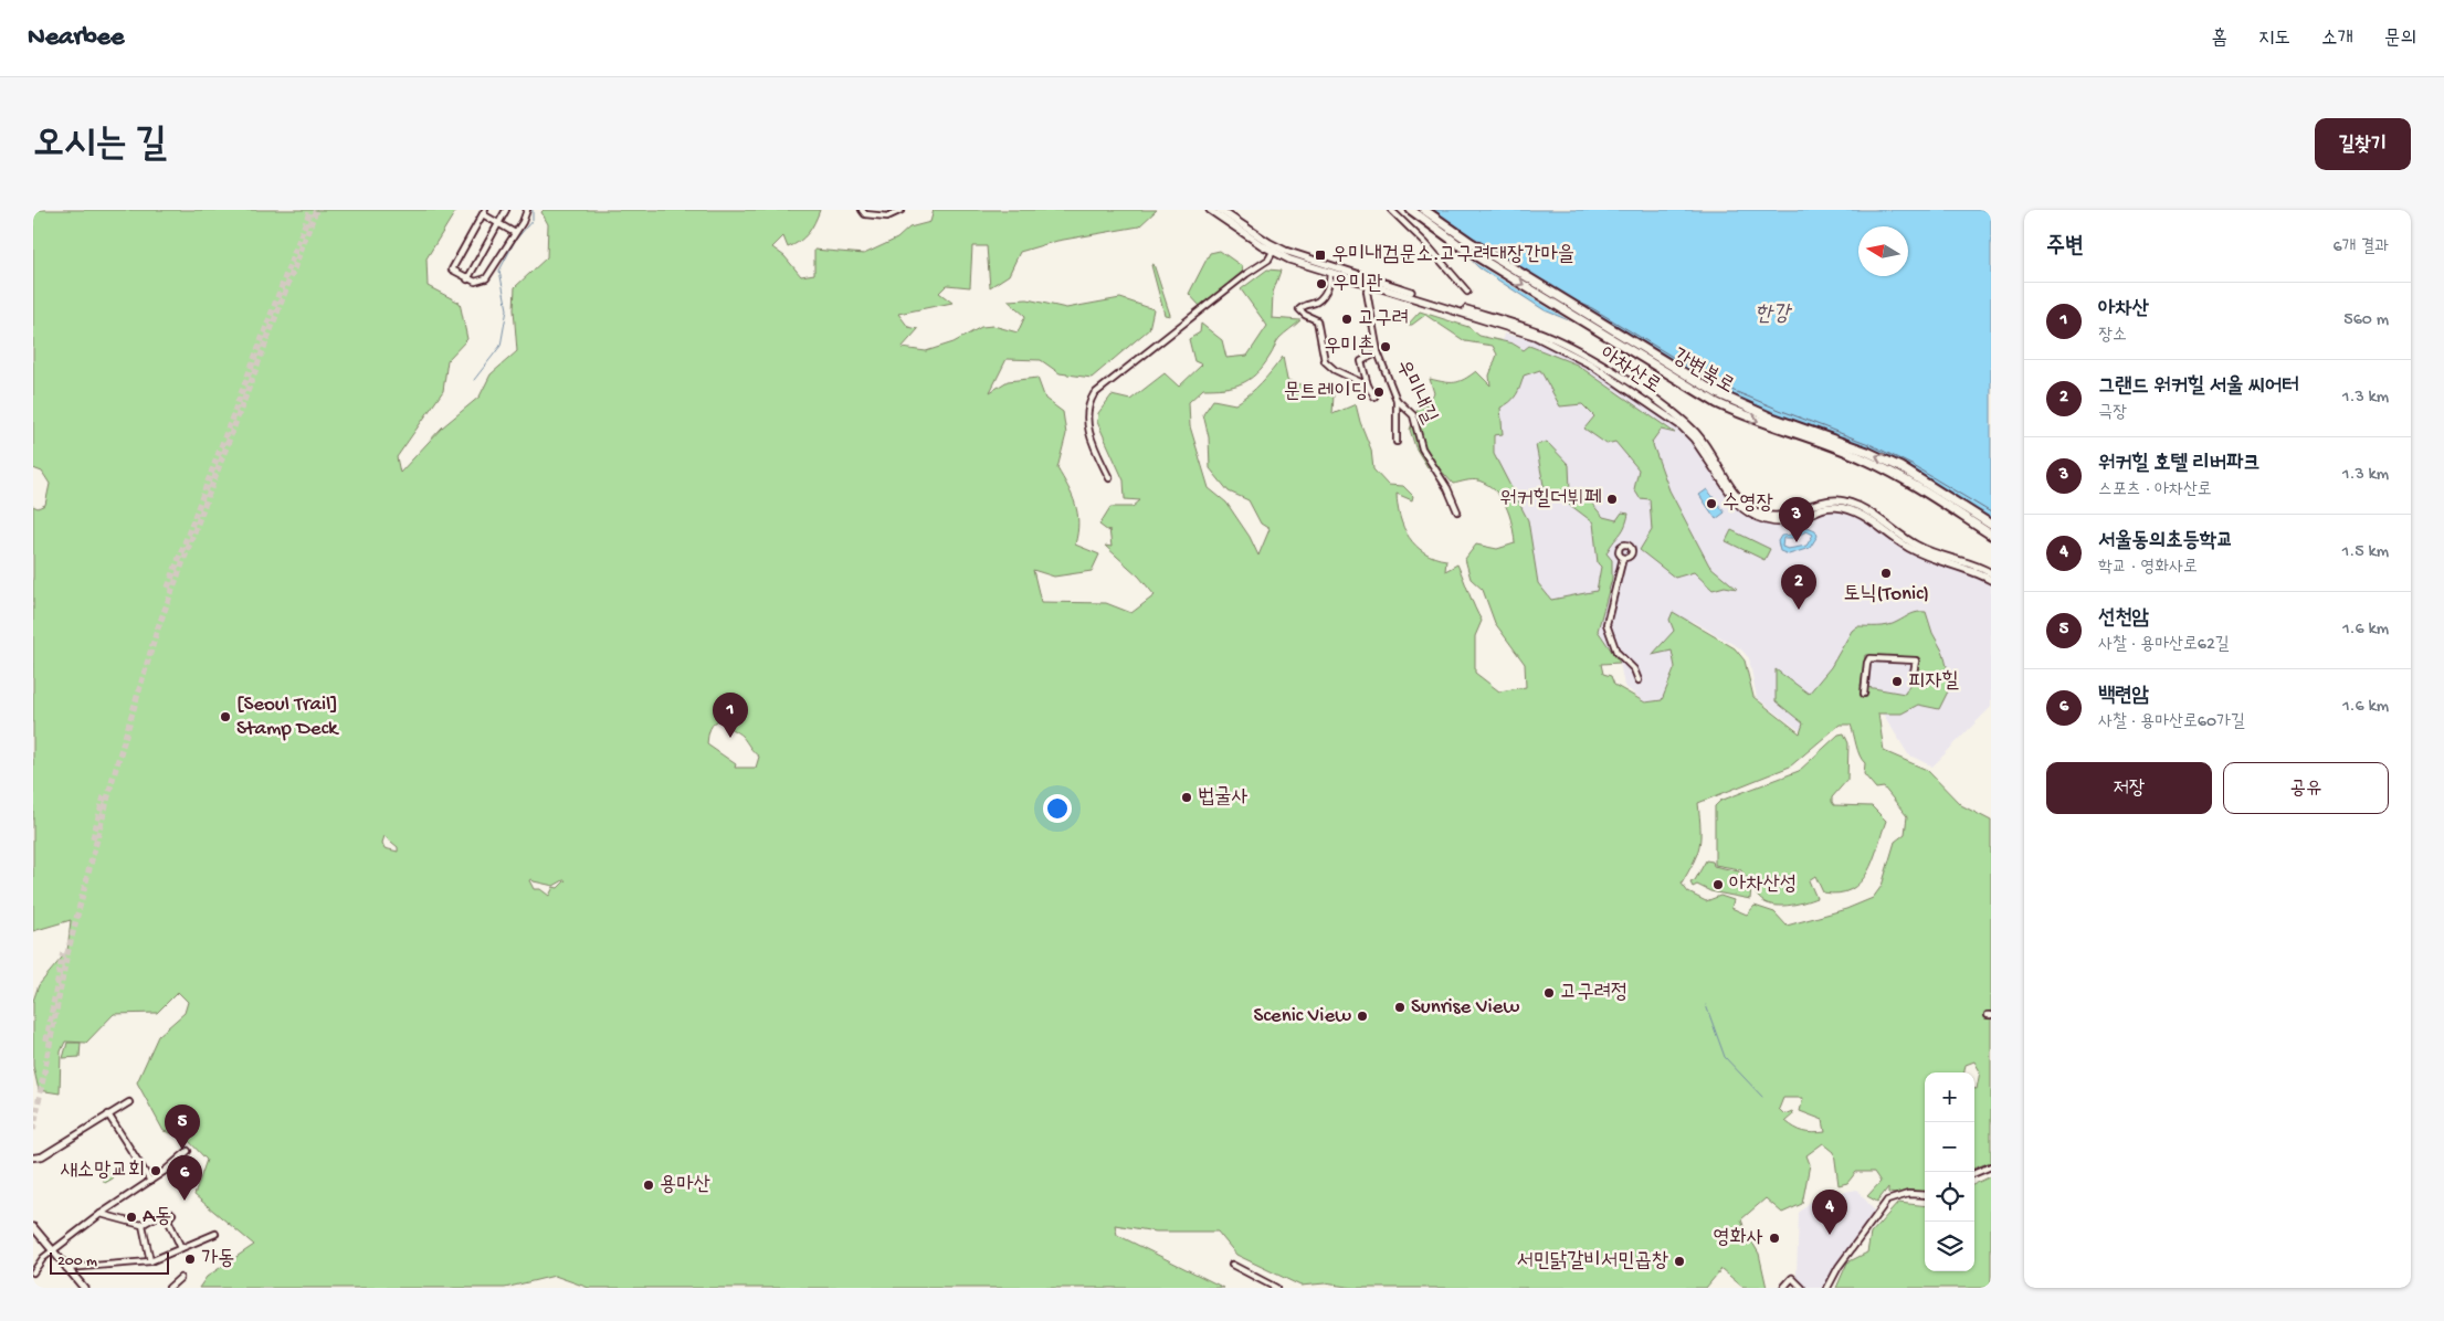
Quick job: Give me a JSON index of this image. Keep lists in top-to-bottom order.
{
  "streets": {
    "highway": ["강변북로"],
    "main road": ["아차산로"],
    "street": ["우미내길"]
  },
  "crossings": [
    ["아차산로", "우미내길"]
  ],
  "water": ["한강"],
  "places": {
    "transit": ["우미내검문소.고구려대장간마을"],
    "other": [
      "우미관",
      "고구려",
      "우미촌",
      "문트레이딩",
      "워커힐더뷔페",
      "수영장",
      "토닉(Tonic)",
      "피자힐",
      "[Seoul Trail] Stamp Deck",
      "법굴사",
      "아차산성",
      "고구려정",
      "Sunrise View",
      "Scenic View",
      "새소망교회",
      "용마산",
      "A동",
      "영화사",
      "가동",
      "서민닭갈비서민곱창"
    ]
  },
  "scale_bar": "200 m",
  "north": "left",
  "page": {
    "header": "Nearbee",
    "nav": [
      "홈",
      "지도",
      "소개",
      "문의"
    ],
    "title": "오시는 길",
    "buttons": [
      "길찾기",
      ["저장", "공유"]
    ],
    "heading": ["주변", "6개 결과"],
    "list": [
      {
        "mark": "1",
        "name": "아차산",
        "note": "장소",
        "value": "560 m"
      },
      {
        "mark": "2",
        "name": "그랜드 워커힐 서울 씨어터",
        "note": "극장",
        "value": "1.3 km"
      },
      {
        "mark": "3",
        "name": "워커힐 호텔 리버파크",
        "note": "스포츠 · 아차산로",
        "value": "1.3 km"
      },
      {
        "mark": "4",
        "name": "서울동의초등학교",
        "note": "학교 · 영화사로",
        "value": "1.5 km"
      },
      {
        "mark": "5",
        "name": "선천암",
        "note": "사찰 · 용마산로62길",
        "value": "1.6 km"
      },
      {
        "mark": "6",
        "name": "백련암",
        "note": "사찰 · 용마산로60가길",
        "value": "1.6 km"
      }
    ],
    "pins": [
      "3",
      "2",
      "1",
      "5",
      "6",
      "4"
    ],
    "map_buttons": ["+", "−"],
    "scale": "200 m"
  }
}
